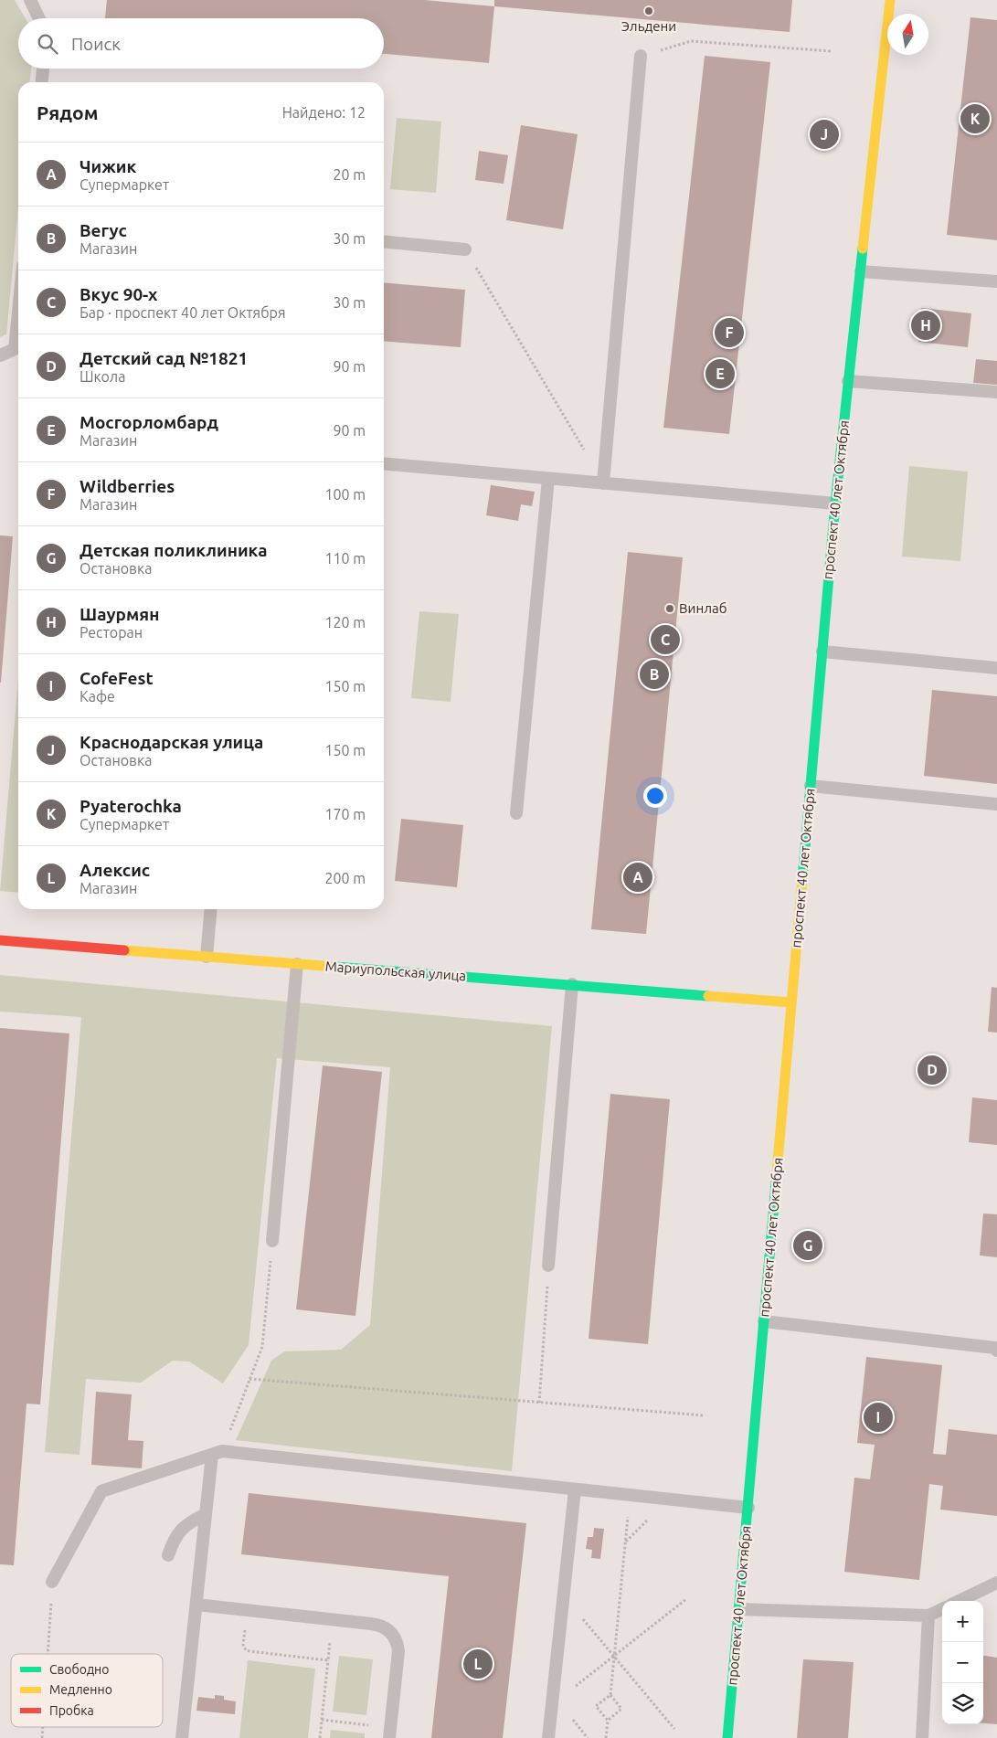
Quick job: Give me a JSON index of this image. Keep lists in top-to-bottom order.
{
  "streets": {
    "street": ["проспект 40 лет Октября", "Мариупольская улица"]
  },
  "crossings": [
    ["проспект 40 лет Октября", "Мариупольская улица"]
  ],
  "places": ["Эльдени", "Винлаб"],
  "legend": ["Свободно", "Медленно", "Пробка"],
  "north": "top",
  "page": {
    "search": "Поиск",
    "heading": ["Рядом", "Найдено: 12"],
    "pins": [
      "K",
      "J",
      "H",
      "F",
      "E",
      "C",
      "B",
      "A",
      "D",
      "G",
      "I",
      "L"
    ],
    "list": [
      {
        "mark": "A",
        "name": "Чижик",
        "note": "Супермаркет",
        "value": "20 m"
      },
      {
        "mark": "B",
        "name": "Вегус",
        "note": "Магазин",
        "value": "30 m"
      },
      {
        "mark": "C",
        "name": "Вкус 90-х",
        "note": "Бар · проспект 40 лет Октября",
        "value": "30 m"
      },
      {
        "mark": "D",
        "name": "Детский сад №1821",
        "note": "Школа",
        "value": "90 m"
      },
      {
        "mark": "E",
        "name": "Мосгорломбард",
        "note": "Магазин",
        "value": "90 m"
      },
      {
        "mark": "F",
        "name": "Wildberries",
        "note": "Магазин",
        "value": "100 m"
      },
      {
        "mark": "G",
        "name": "Детская поликлиника",
        "note": "Остановка",
        "value": "110 m"
      },
      {
        "mark": "H",
        "name": "Шаурмян",
        "note": "Ресторан",
        "value": "120 m"
      },
      {
        "mark": "I",
        "name": "CofeFest",
        "note": "Кафе",
        "value": "150 m"
      },
      {
        "mark": "J",
        "name": "Краснодарская улица",
        "note": "Остановка",
        "value": "150 m"
      },
      {
        "mark": "K",
        "name": "Pyaterochka",
        "note": "Супермаркет",
        "value": "170 m"
      },
      {
        "mark": "L",
        "name": "Алексис",
        "note": "Магазин",
        "value": "200 m"
      }
    ],
    "map_buttons": ["+", "−"]
  }
}
